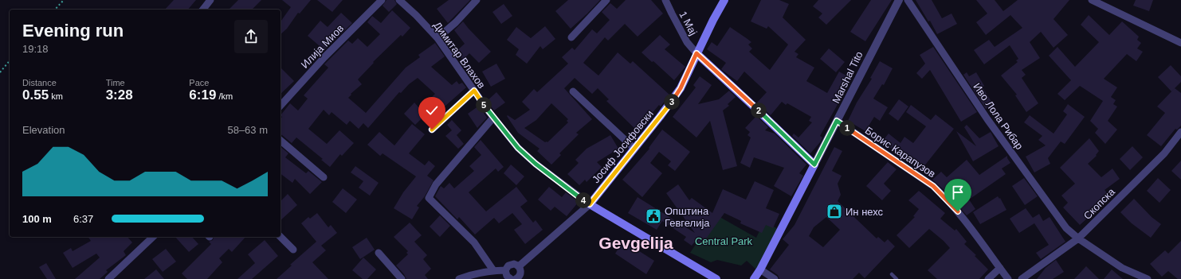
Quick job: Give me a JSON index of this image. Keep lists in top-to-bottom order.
{
  "streets": {
    "main road": ["Димитар Влахов", "Јосиф Јосифовски"],
    "street": [
      "1 Мај",
      "Илија Миов",
      "Marshal Tito",
      "Иво Лола Рибар",
      "Борис Карапузов",
      "Скопска"
    ]
  },
  "crossings": [
    ["1 Мај", "Јосиф Јосифовски"],
    ["Димитар Влахов", "Јосиф Јосифовски"],
    ["Marshal Tito", "Борис Карапузов"],
    ["Иво Лола Рибар", "Скопска"]
  ],
  "districts": ["Gevgelija"],
  "parks": ["Central Park"],
  "places": {
    "shop": ["Ин нехс"],
    "public building": ["Општина Гевгелија"]
  },
  "page": {
    "heading": ["Evening run", "19:18"],
    "stats": [
      ["Distance", "0.55 km"],
      ["Time", "3:28"],
      ["Pace", "6:19 /km"]
    ],
    "pins": [
      "3",
      "5",
      "2",
      "1",
      "4"
    ],
    "chart": ["Elevation", "58–63 m"],
    "list": [
      {
        "name": "100 m",
        "note": "6:37"
      }
    ]
  }
}
